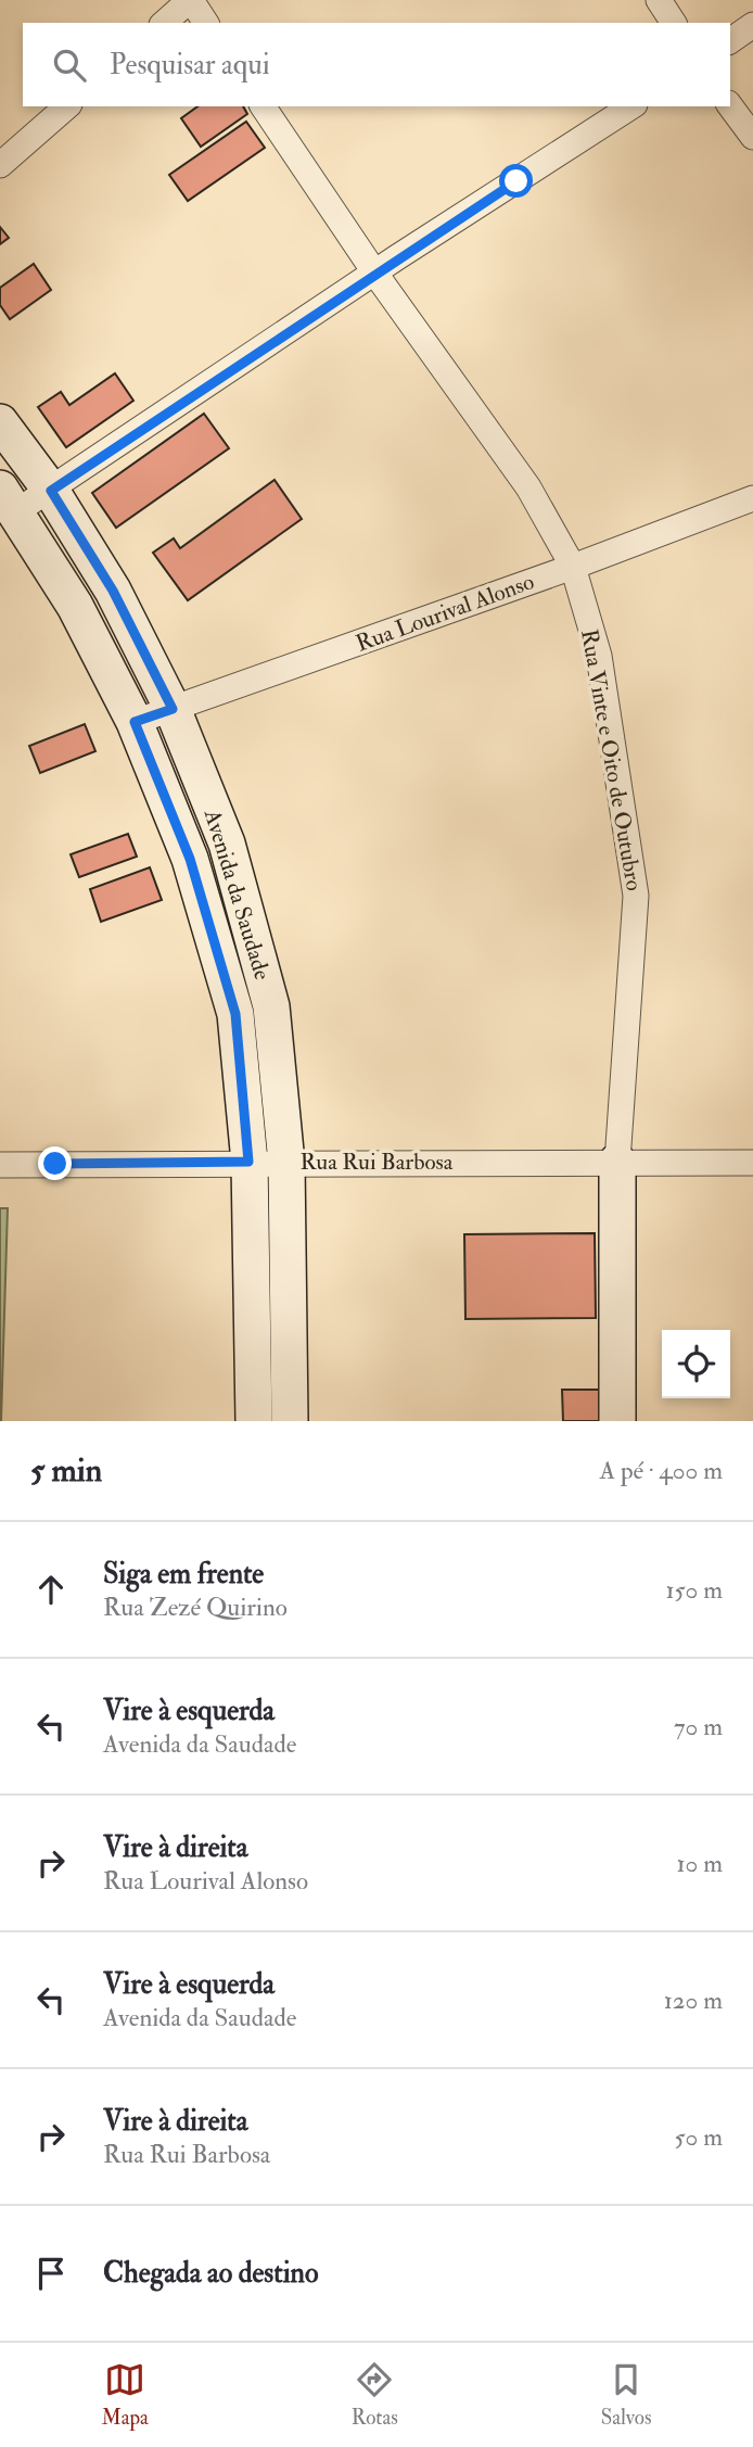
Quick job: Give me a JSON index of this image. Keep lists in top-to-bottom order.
{
  "streets": {
    "main road": ["Rua Vinte e Oito de Outubro", "Avenida da Saudade"],
    "street": ["Rua Lourival Alonso", "Rua Rui Barbosa"]
  },
  "crossings": [
    ["Rua Lourival Alonso", "Rua Vinte e Oito de Outubro"],
    ["Rua Lourival Alonso", "Avenida da Saudade"],
    ["Rua Vinte e Oito de Outubro", "Rua Rui Barbosa"],
    ["Avenida da Saudade", "Rua Rui Barbosa"]
  ],
  "page": {
    "search": "Pesquisar aqui",
    "heading": ["5 min", "A pé · 400 m"],
    "list": [
      ["Siga em frente", "Rua Zezé Quirino", "150 m"],
      ["Vire à esquerda", "Avenida da Saudade", "70 m"],
      ["Vire à direita", "Rua Lourival Alonso", "10 m"],
      ["Vire à esquerda", "Avenida da Saudade", "120 m"],
      ["Vire à direita", "Rua Rui Barbosa", "50 m"],
      "Chegada ao destino"
    ],
    "nav": ["Mapa", "Rotas", "Salvos"]
  }
}
